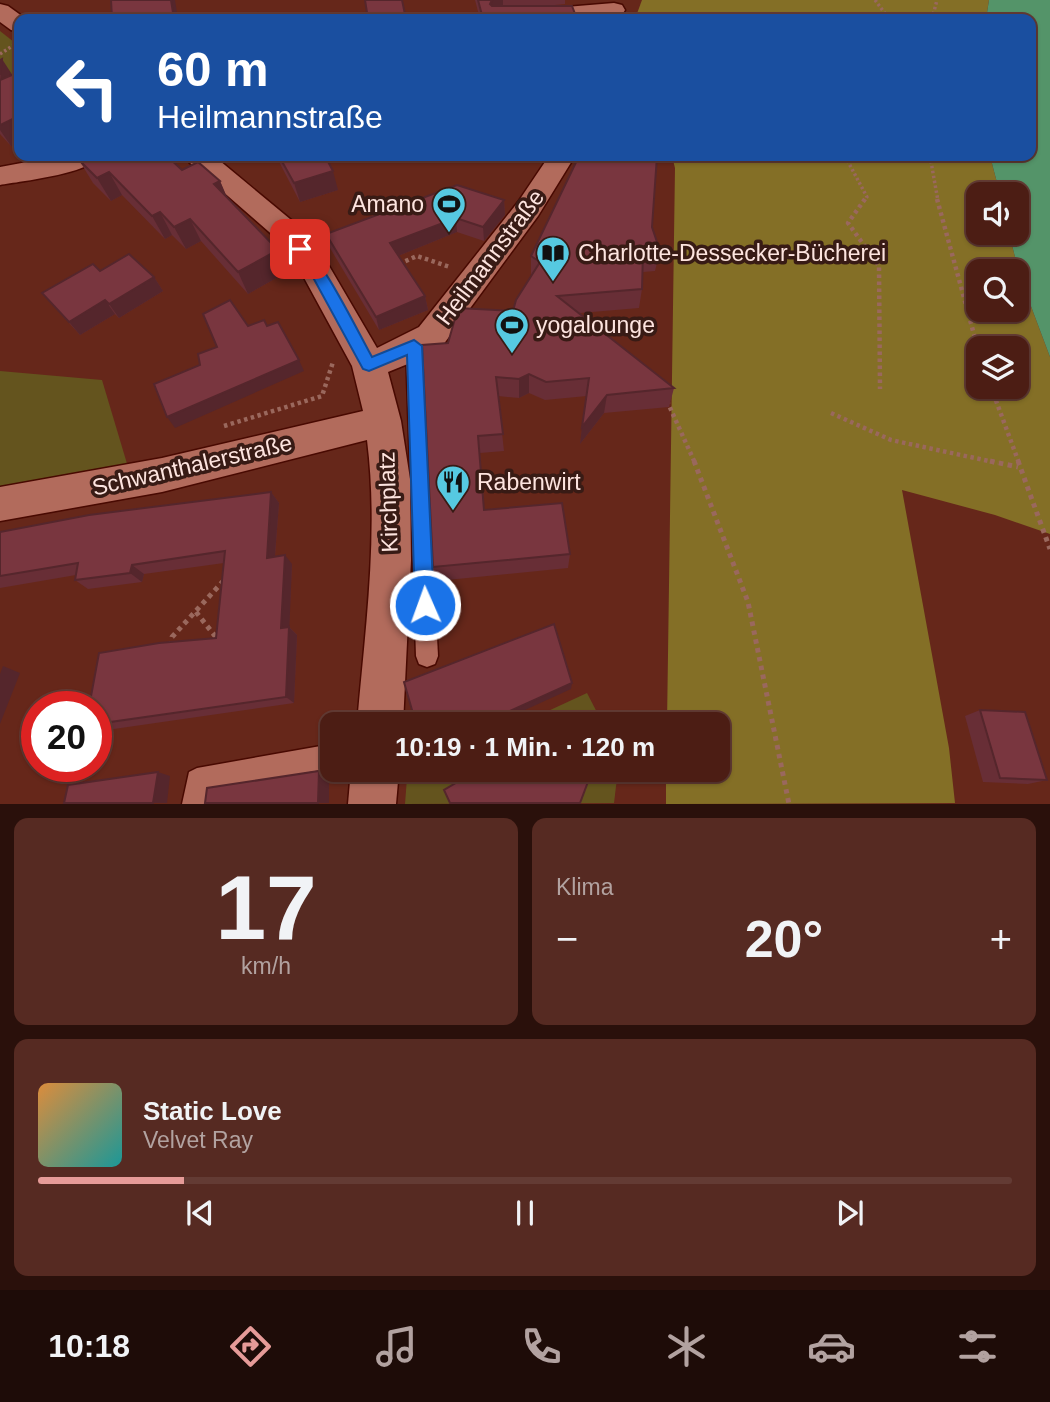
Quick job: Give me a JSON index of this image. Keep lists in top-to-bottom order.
{
  "streets": {
    "street": ["Heilmannstraße", "Schwanthalerstraße", "Kirchplatz"]
  },
  "crossings": [
    ["Heilmannstraße", "Kirchplatz"],
    ["Schwanthalerstraße", "Kirchplatz"]
  ],
  "places": {
    "sports": ["Amano", "yogalounge"],
    "library": ["Charlotte-Dessecker-Bücherei"],
    "restaurant": ["Rabenwirt"]
  },
  "page": {
    "turn": ["60 m", "Heilmannstraße"],
    "limit": "20",
    "trip": "10:19 · 1 Min. · 120 m",
    "tile": [
      ["17", "km/h"],
      "Klima"
    ],
    "heat": ["−", "20°", "+"],
    "song": ["Static Love", "Velvet Ray"],
    "tabs": "10:18"
  }
}
